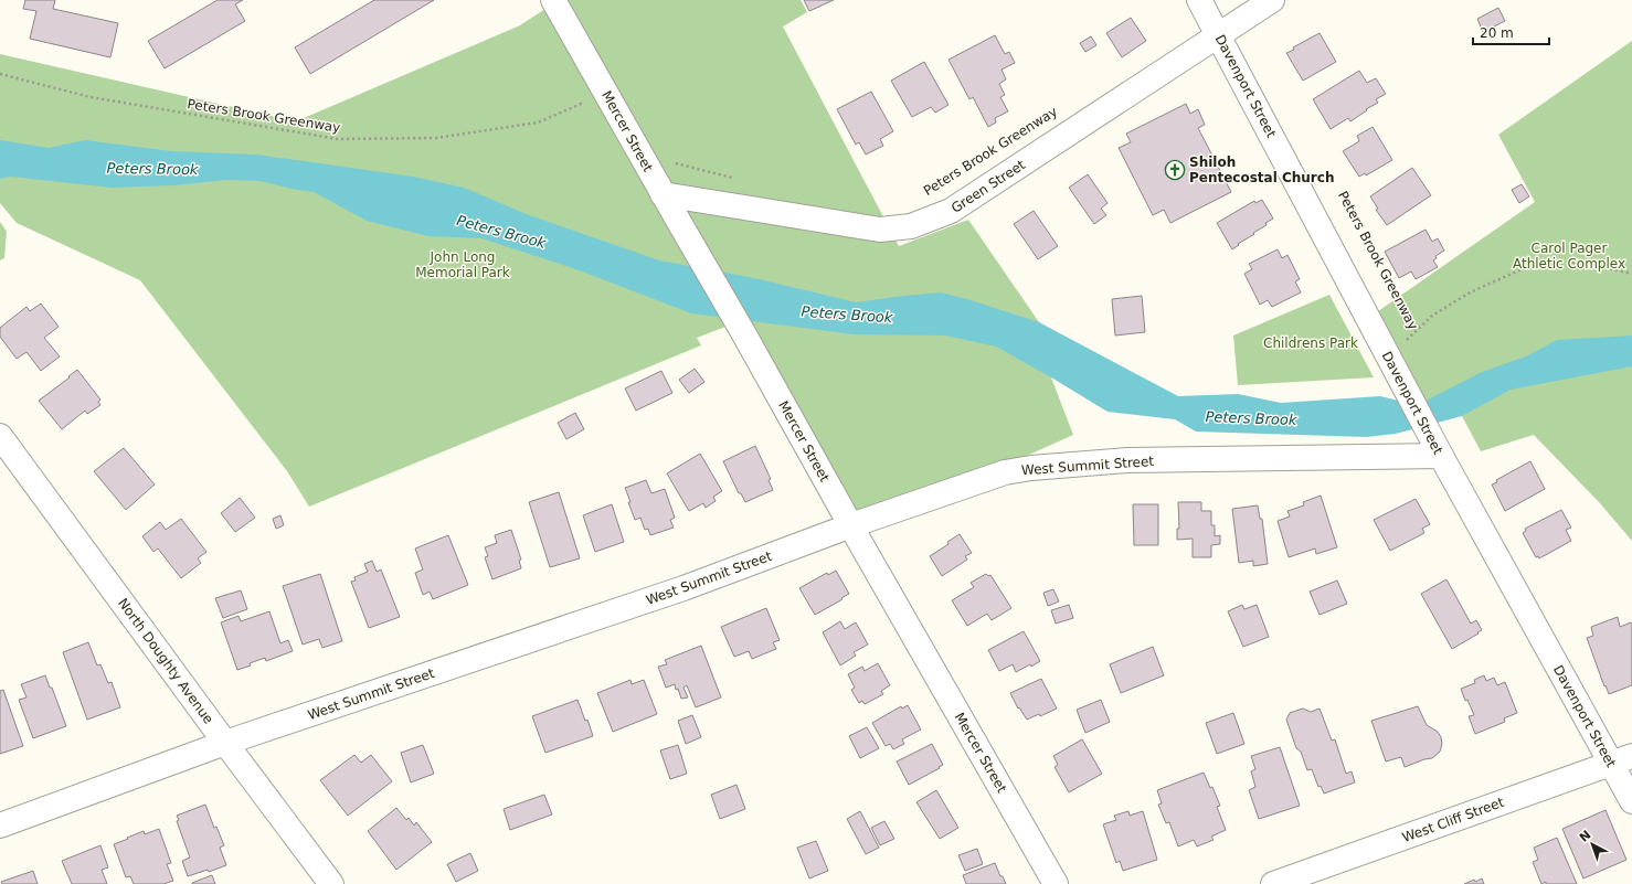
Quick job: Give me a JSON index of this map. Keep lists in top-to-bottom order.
{
  "streets": {
    "street": [
      "Davenport Street",
      "Mercer Street",
      "Green Street",
      "West Summit Street",
      "North Doughty Avenue",
      "West Cliff Street"
    ],
    "path": ["Peters Brook Greenway"]
  },
  "crossings": [
    ["Davenport Street", "Green Street"],
    ["Davenport Street", "West Summit Street"],
    ["Davenport Street", "West Cliff Street"],
    ["Mercer Street", "Green Street"],
    ["Mercer Street", "West Summit Street"],
    ["West Summit Street", "North Doughty Avenue"]
  ],
  "water": ["Peters Brook"],
  "parks": ["Carol Pager Athletic Complex", "John Long Memorial Park", "Childrens Park"],
  "places": {
    "church": ["Shiloh Pentecostal Church"]
  },
  "scale_bar": "20 m",
  "north": "top left"
}
